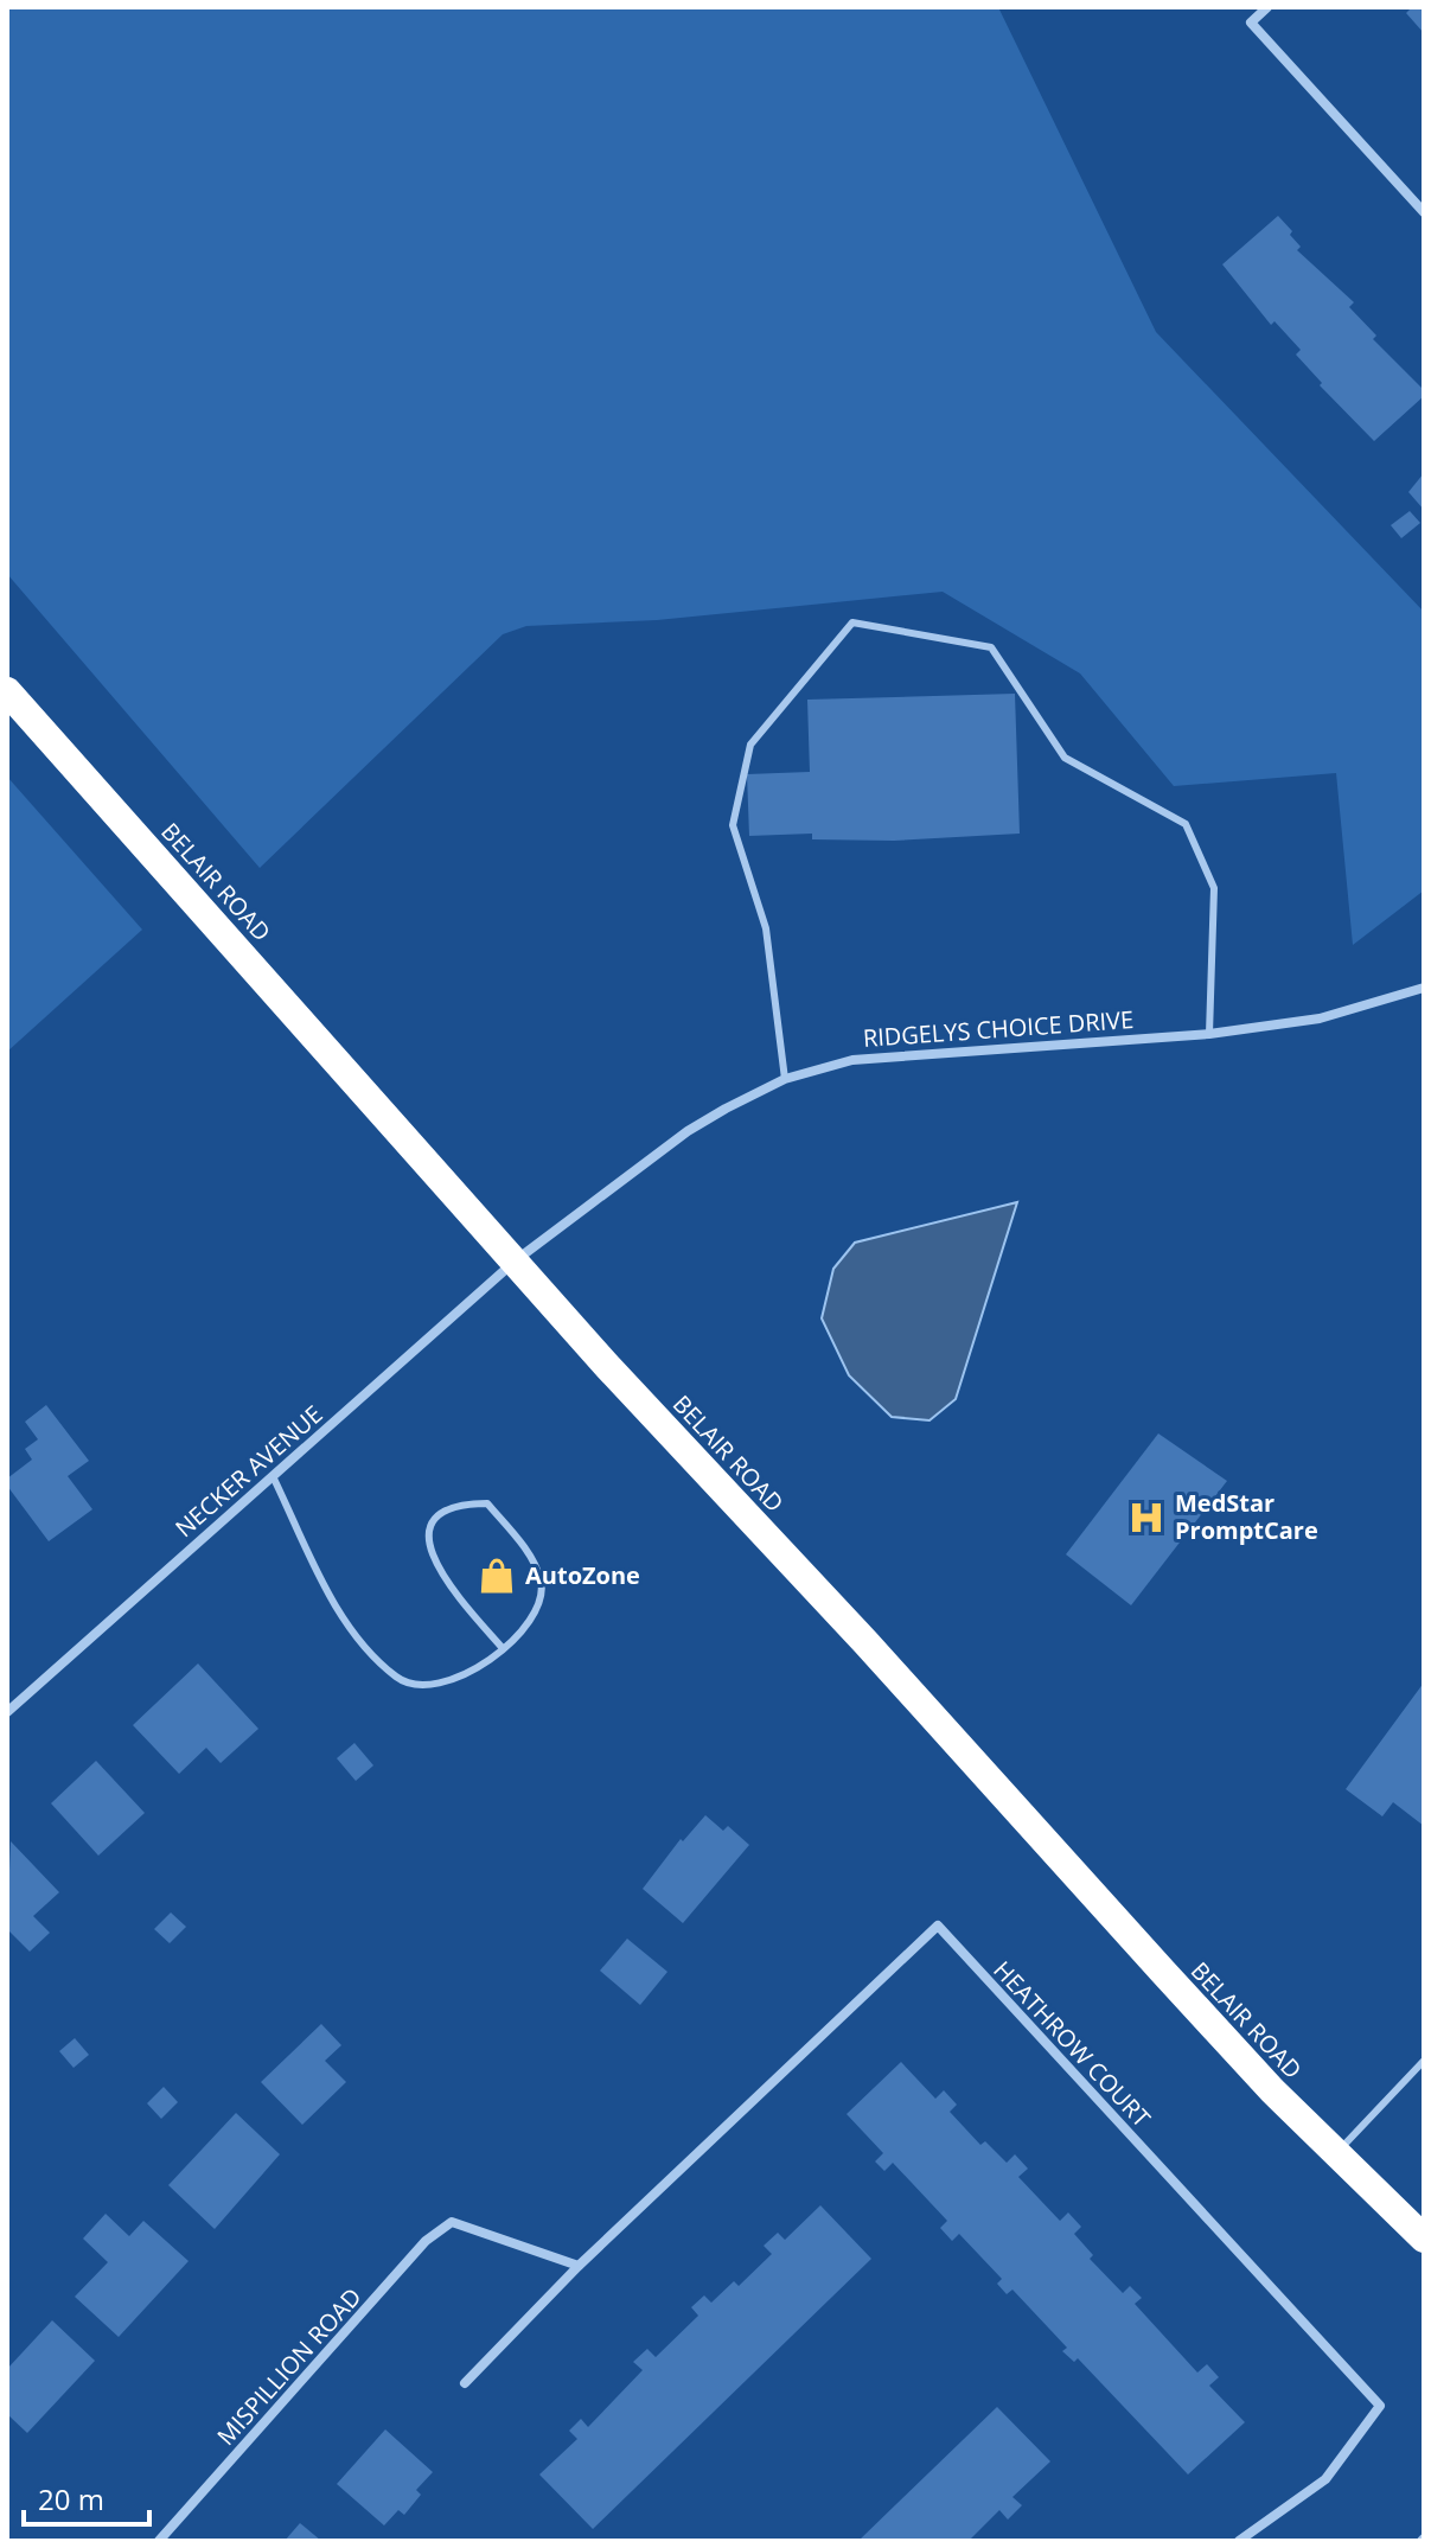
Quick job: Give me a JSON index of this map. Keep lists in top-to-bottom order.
{
  "streets": {
    "highway": ["BELAIR ROAD"],
    "street": [
      "RIDGELYS CHOICE DRIVE",
      "NECKER AVENUE",
      "HEATHROW COURT",
      "MISPILLION ROAD"
    ]
  },
  "crossings": [
    ["BELAIR ROAD", "RIDGELYS CHOICE DRIVE"],
    ["BELAIR ROAD", "NECKER AVENUE"],
    ["RIDGELYS CHOICE DRIVE", "NECKER AVENUE"],
    ["HEATHROW COURT", "MISPILLION ROAD"]
  ],
  "places": {
    "hospital": ["MedStar PromptCare"],
    "shop": ["AutoZone"]
  },
  "scale_bar": "20 m"
}
